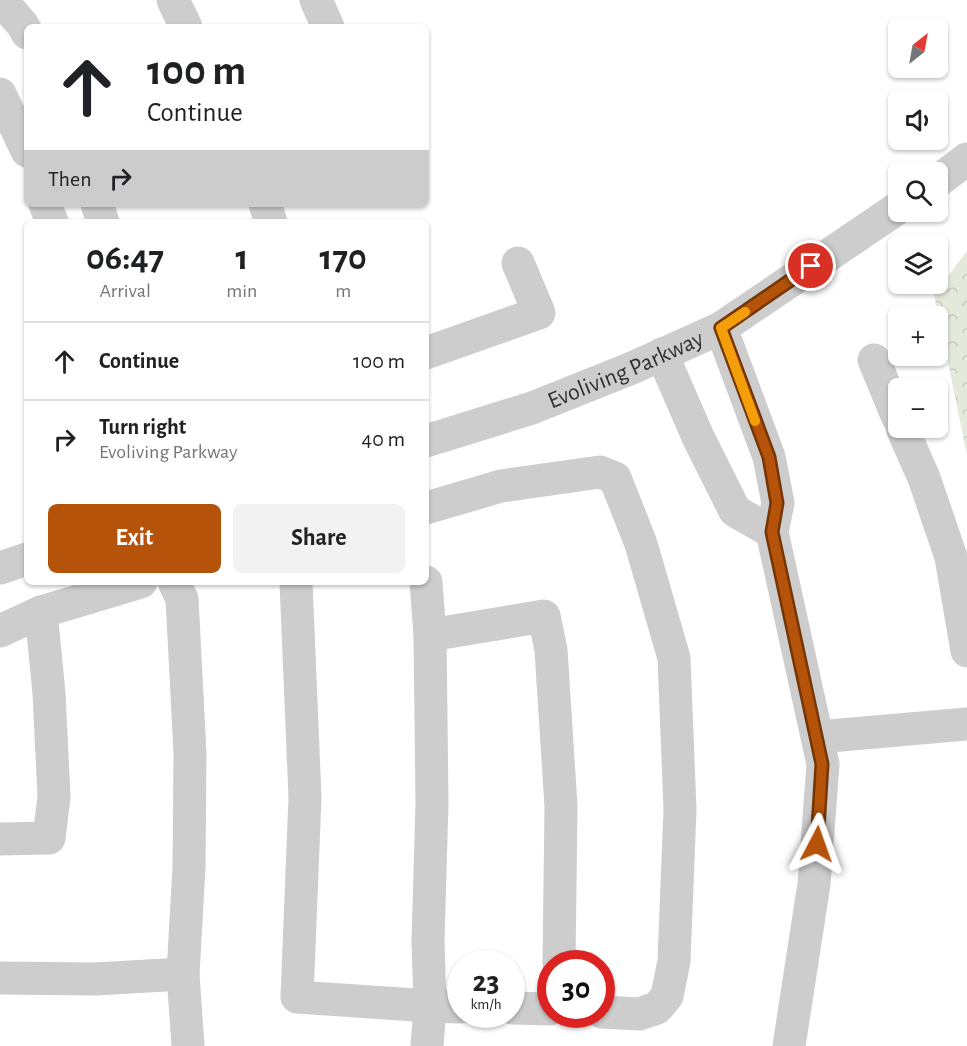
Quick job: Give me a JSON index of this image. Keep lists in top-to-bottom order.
{
  "streets": {
    "street": ["Evoliving Parkway"]
  },
  "north": "top right",
  "page": {
    "map_buttons": ["+", "−"],
    "turn": ["100 m", "Continue"],
    "then": "Then",
    "eta": [
      "06:47",
      "Arrival",
      "1",
      "min",
      "170",
      "m"
    ],
    "list": [
      {
        "name": "Continue",
        "value": "100 m"
      },
      {
        "name": "Turn right",
        "note": "Evoliving Parkway",
        "value": "40 m"
      }
    ],
    "buttons": ["Exit", "Share"],
    "speed": "23 km/h",
    "limit": "30"
  }
}
